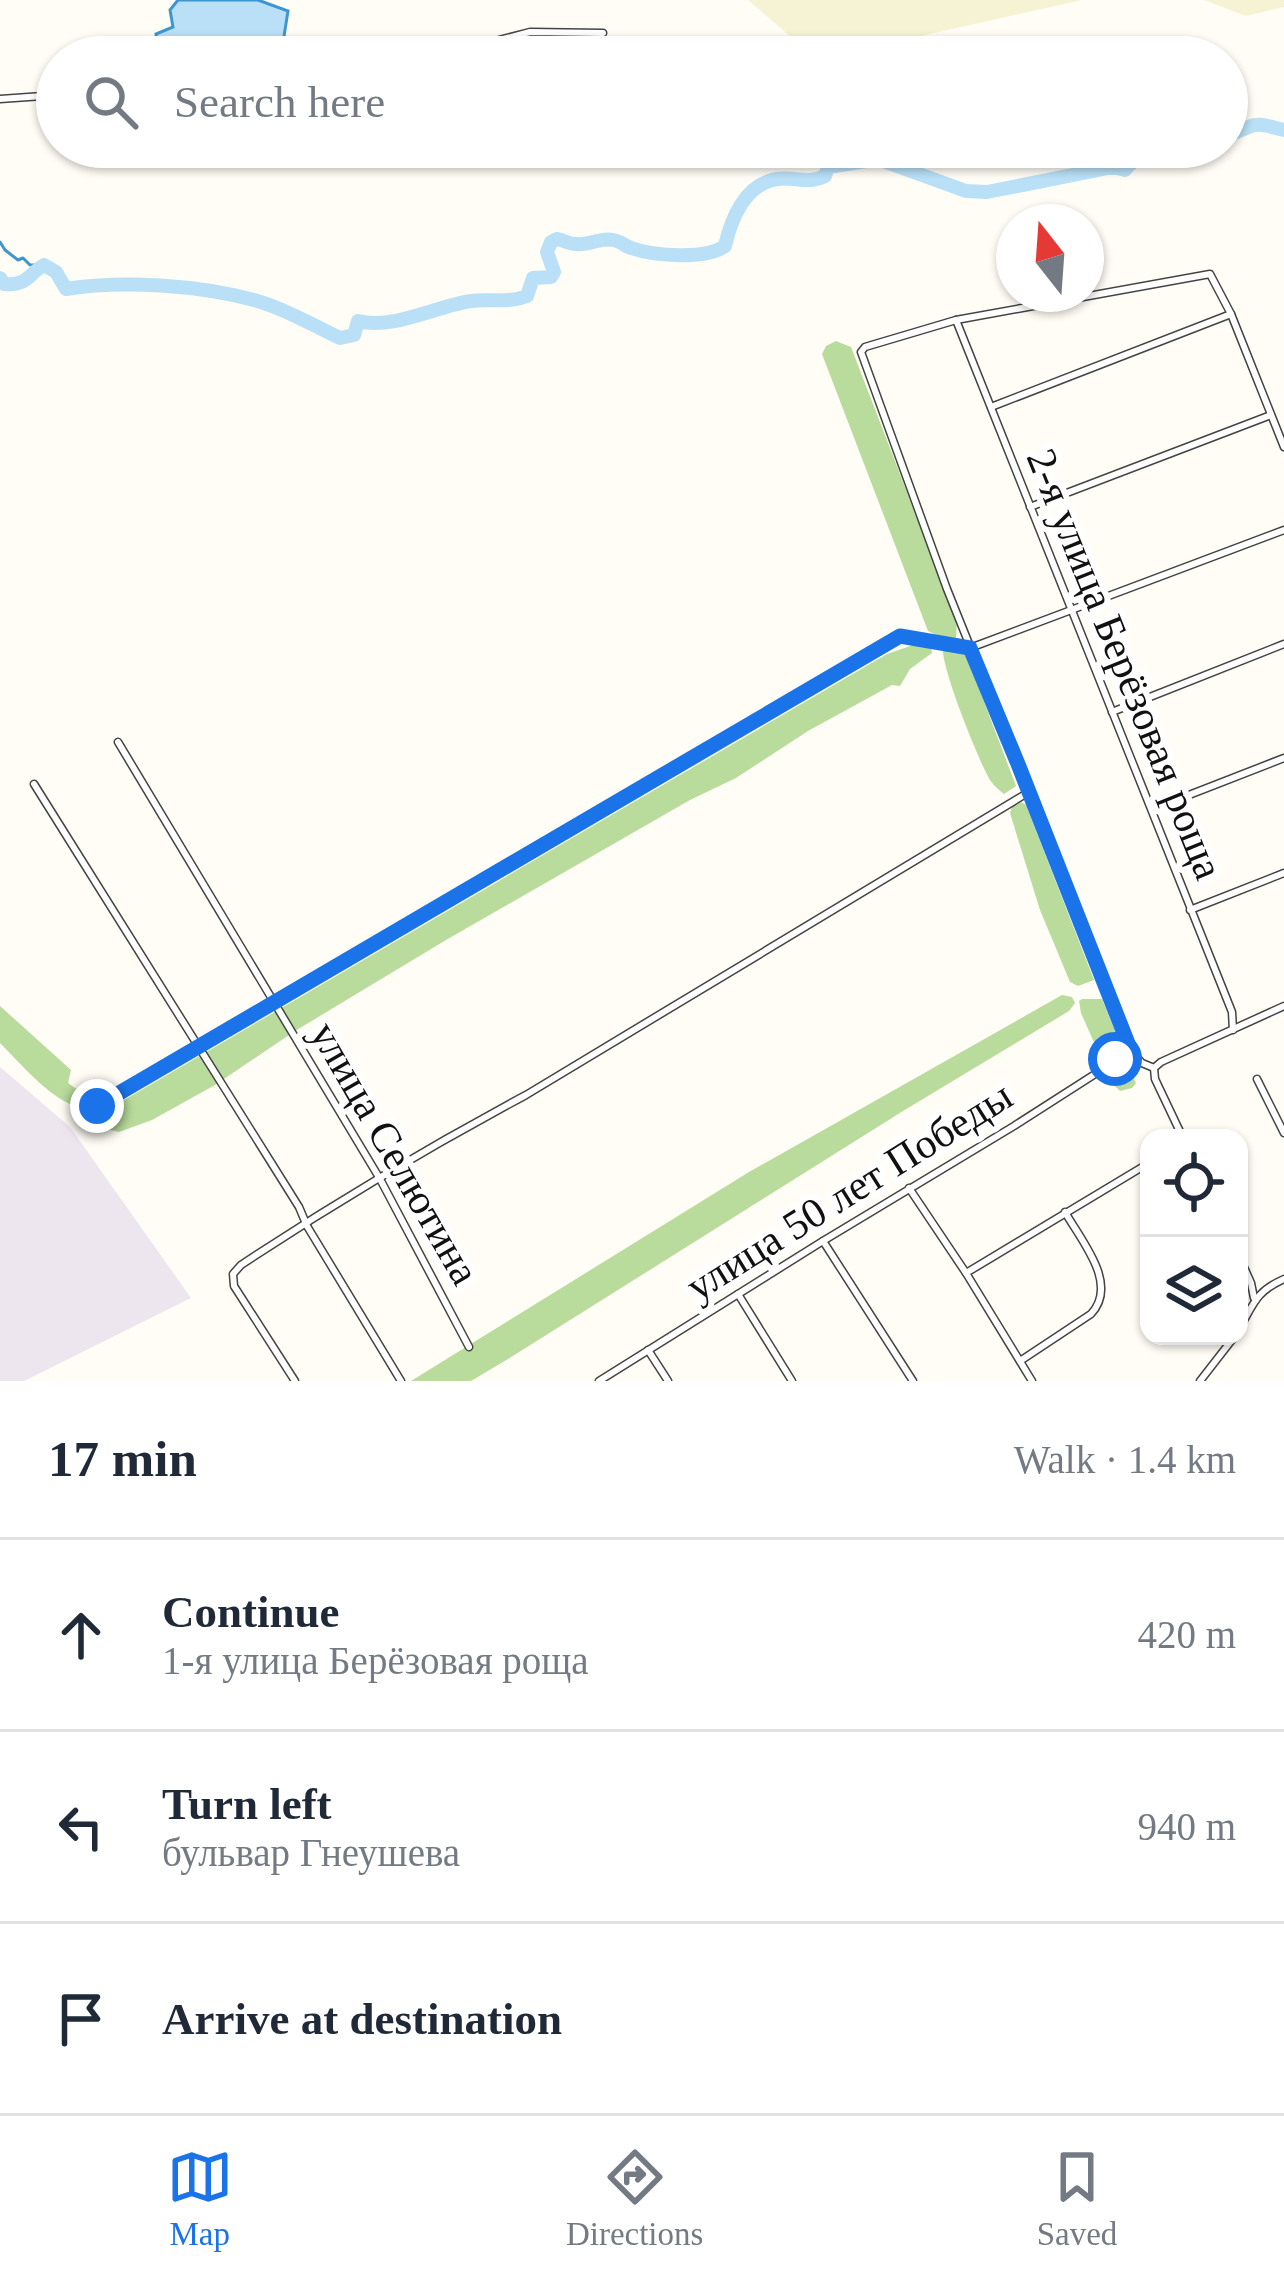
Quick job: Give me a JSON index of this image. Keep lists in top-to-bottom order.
{
  "streets": {
    "street": ["2-я улица Берёзовая роща", "улица Селютина", "улица 50 лет Победы"]
  },
  "north": "top",
  "page": {
    "search": "Search here",
    "heading": ["17 min", "Walk · 1.4 km"],
    "list": [
      ["Continue", "1-я улица Берёзовая роща", "420 m"],
      ["Turn left", "бульвар Гнеушева", "940 m"],
      "Arrive at destination"
    ],
    "nav": ["Map", "Directions", "Saved"]
  }
}
